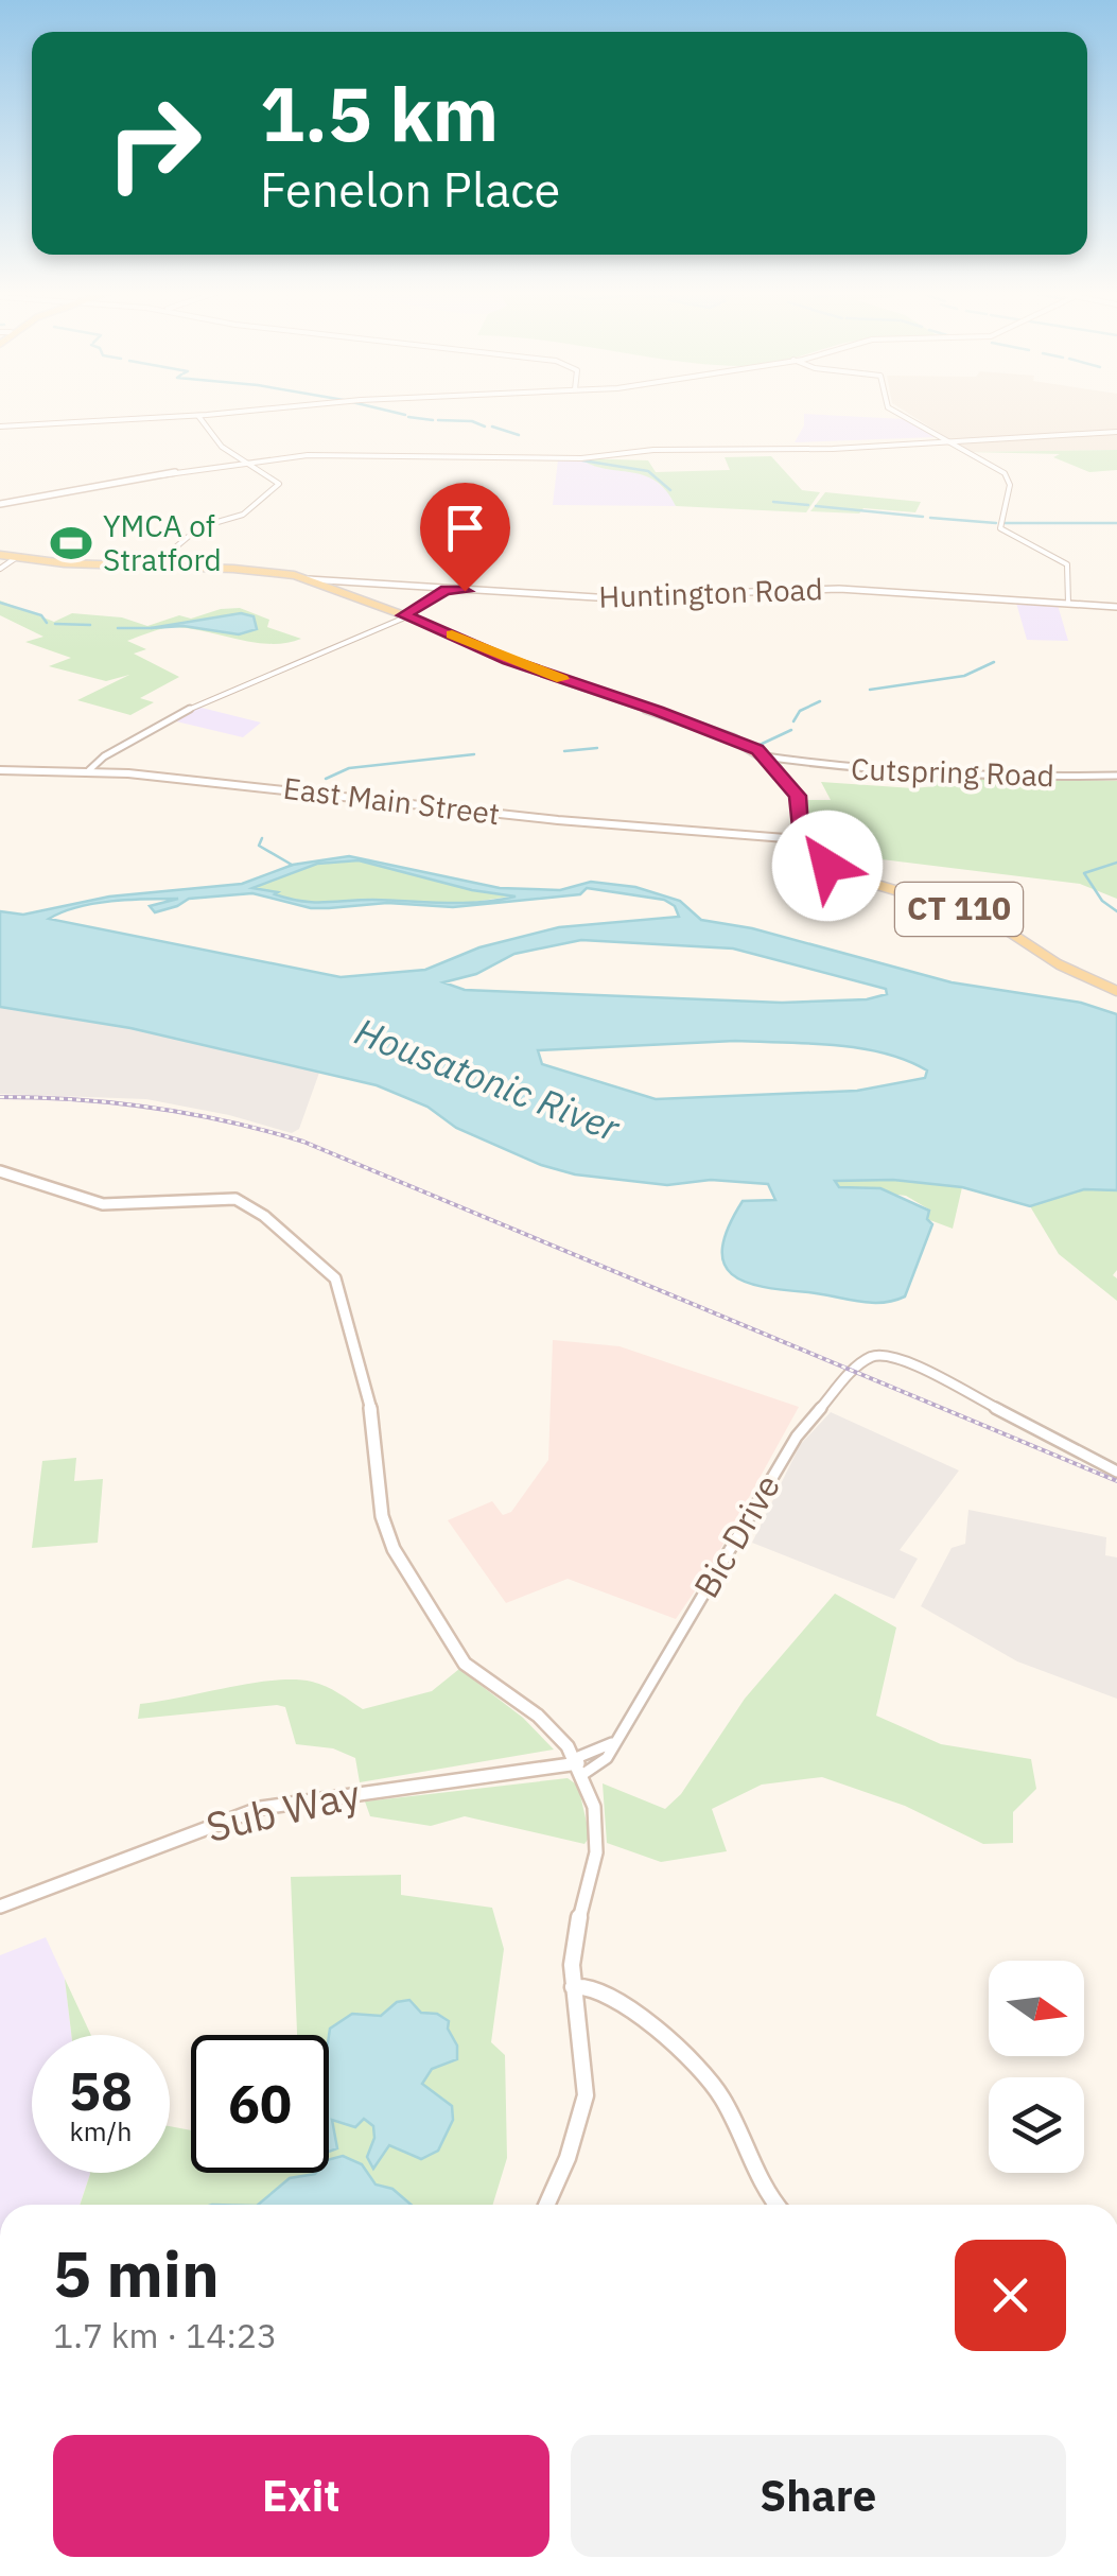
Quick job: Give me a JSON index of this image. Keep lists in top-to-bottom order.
{
  "streets": {
    "main road": [
      "Huntington Road",
      "East Main Street",
      "CT 110",
      "Sub Way"
    ],
    "street": ["Cutspring Road", "Bic Drive"]
  },
  "crossings": [
    ["East Main Street", "CT 110"],
    ["Bic Drive", "Sub Way"]
  ],
  "water": ["Housatonic River"],
  "places": {
    "sports": ["YMCA of Stratford"]
  },
  "north": "right",
  "page": {
    "turn": ["1.5 km", "Fenelon Place"],
    "speed": "58 km/h",
    "limit": "60",
    "heading": ["5 min", "1.7 km · 14:23"],
    "buttons": ["Exit", "Share"]
  }
}
